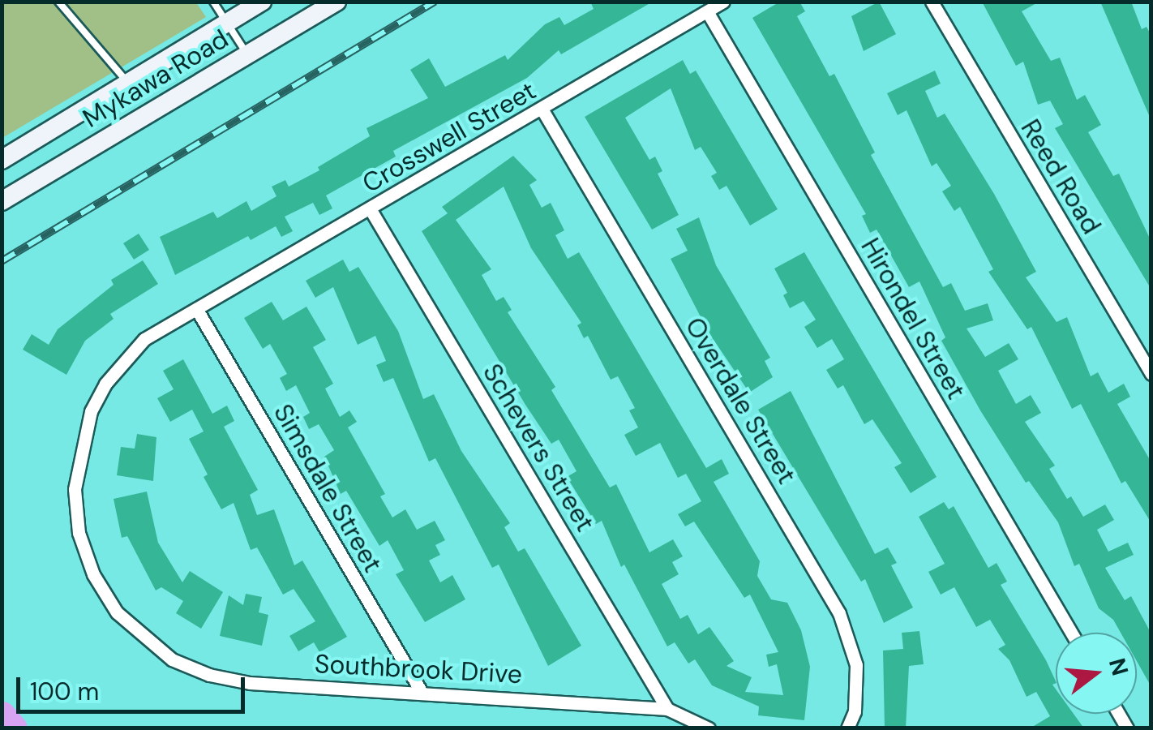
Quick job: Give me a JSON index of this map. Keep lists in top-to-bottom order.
{
  "streets": {
    "main road": ["Mykawa Road"],
    "street": [
      "Crosswell Street",
      "Reed Road",
      "Hirondel Street",
      "Overdale Street",
      "Schevers Street",
      "Simsdale Street",
      "Southbrook Drive"
    ]
  },
  "crossings": [
    ["Crosswell Street", "Hirondel Street"],
    ["Crosswell Street", "Overdale Street"],
    ["Crosswell Street", "Schevers Street"],
    ["Crosswell Street", "Simsdale Street"],
    ["Crosswell Street", "Southbrook Drive"],
    ["Schevers Street", "Southbrook Drive"],
    ["Simsdale Street", "Southbrook Drive"]
  ],
  "scale_bar": "100 m",
  "north": "right"
}
